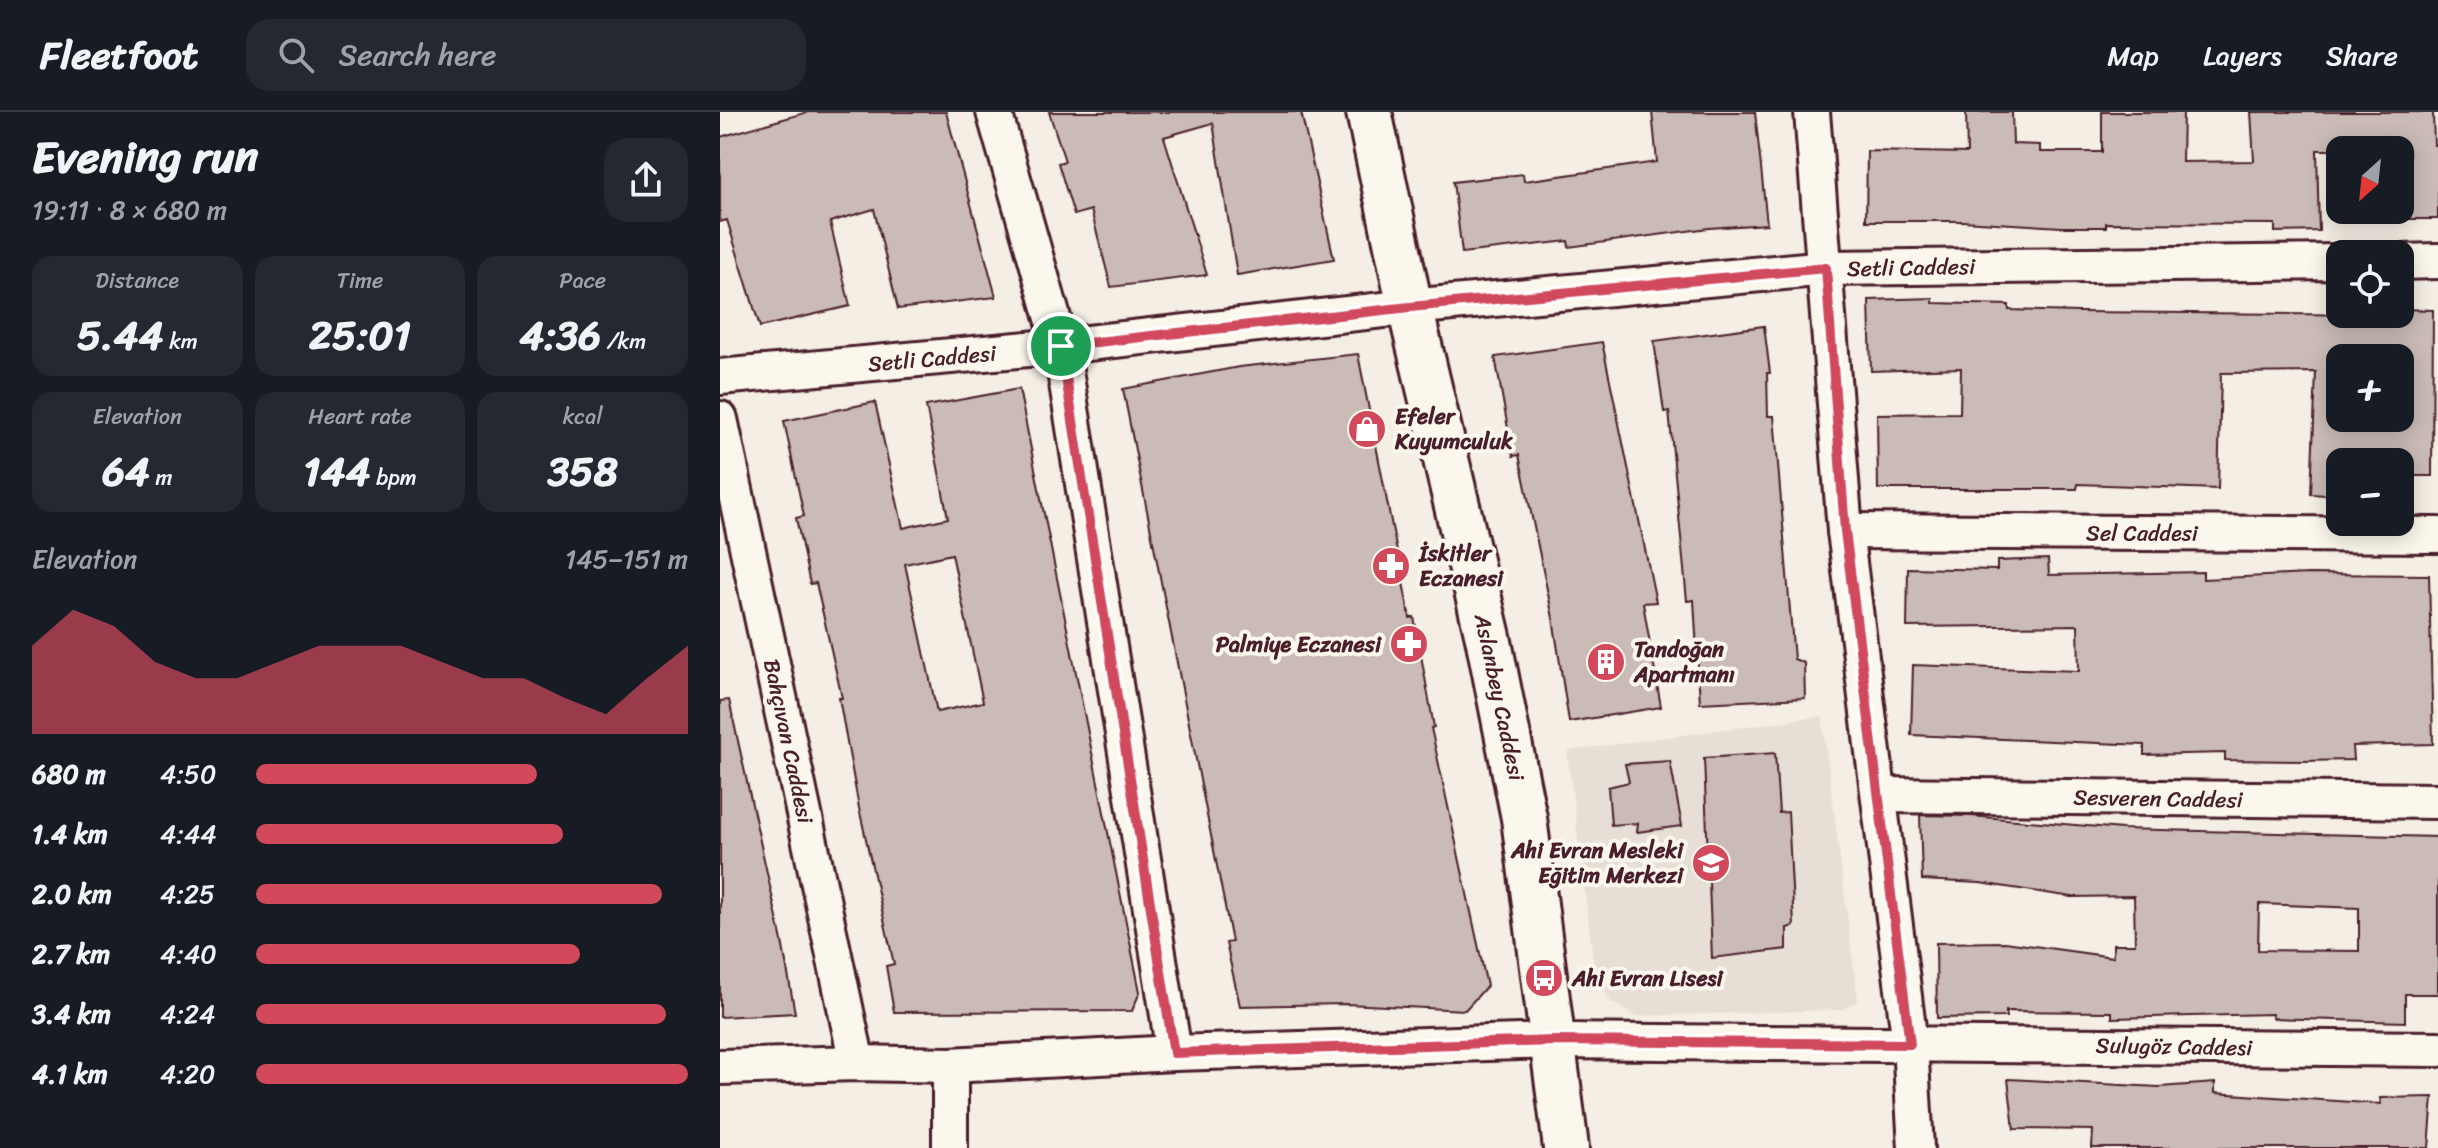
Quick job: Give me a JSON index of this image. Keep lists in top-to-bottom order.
{
  "streets": {
    "street": [
      "Setli Caddesi",
      "Sel Caddesi",
      "Aslanbey Caddesi",
      "Bahçıvan Caddesi",
      "Sesveren Caddesi",
      "Sulugöz Caddesi"
    ]
  },
  "crossings": [
    ["Setli Caddesi", "Aslanbey Caddesi"],
    ["Aslanbey Caddesi", "Sulugöz Caddesi"],
    ["Bahçıvan Caddesi", "Sulugöz Caddesi"]
  ],
  "places": {
    "shop": ["Efeler Kuyumculuk"],
    "pharmacy": ["İskitler Eczanesi", "Palmiye Eczanesi"],
    "building": ["Tandoğan Apartmanı"],
    "school or university": ["Ahi Evran Mesleki Eğitim Merkezi"],
    "bus stop": ["Ahi Evran Lisesi"]
  },
  "north": "bottom left",
  "page": {
    "header": "Fleetfoot",
    "search": "Search here",
    "nav": ["Map", "Layers", "Share"],
    "heading": ["Evening run", "19:11 · 8 × 680 m"],
    "map_buttons": ["+", "−"],
    "stats": [
      ["Distance", "5.44 km"],
      ["Time", "25:01"],
      ["Pace", "4:36 /km"],
      ["Elevation", "64 m"],
      ["Heart rate", "144 bpm"],
      ["kcal", "358"]
    ],
    "chart": ["Elevation", "145–151 m"],
    "list": [
      {
        "name": "680 m",
        "note": "4:50"
      },
      {
        "name": "1.4 km",
        "note": "4:44"
      },
      {
        "name": "2.0 km",
        "note": "4:25"
      },
      {
        "name": "2.7 km",
        "note": "4:40"
      },
      {
        "name": "3.4 km",
        "note": "4:24"
      },
      {
        "name": "4.1 km",
        "note": "4:20"
      }
    ]
  }
}
